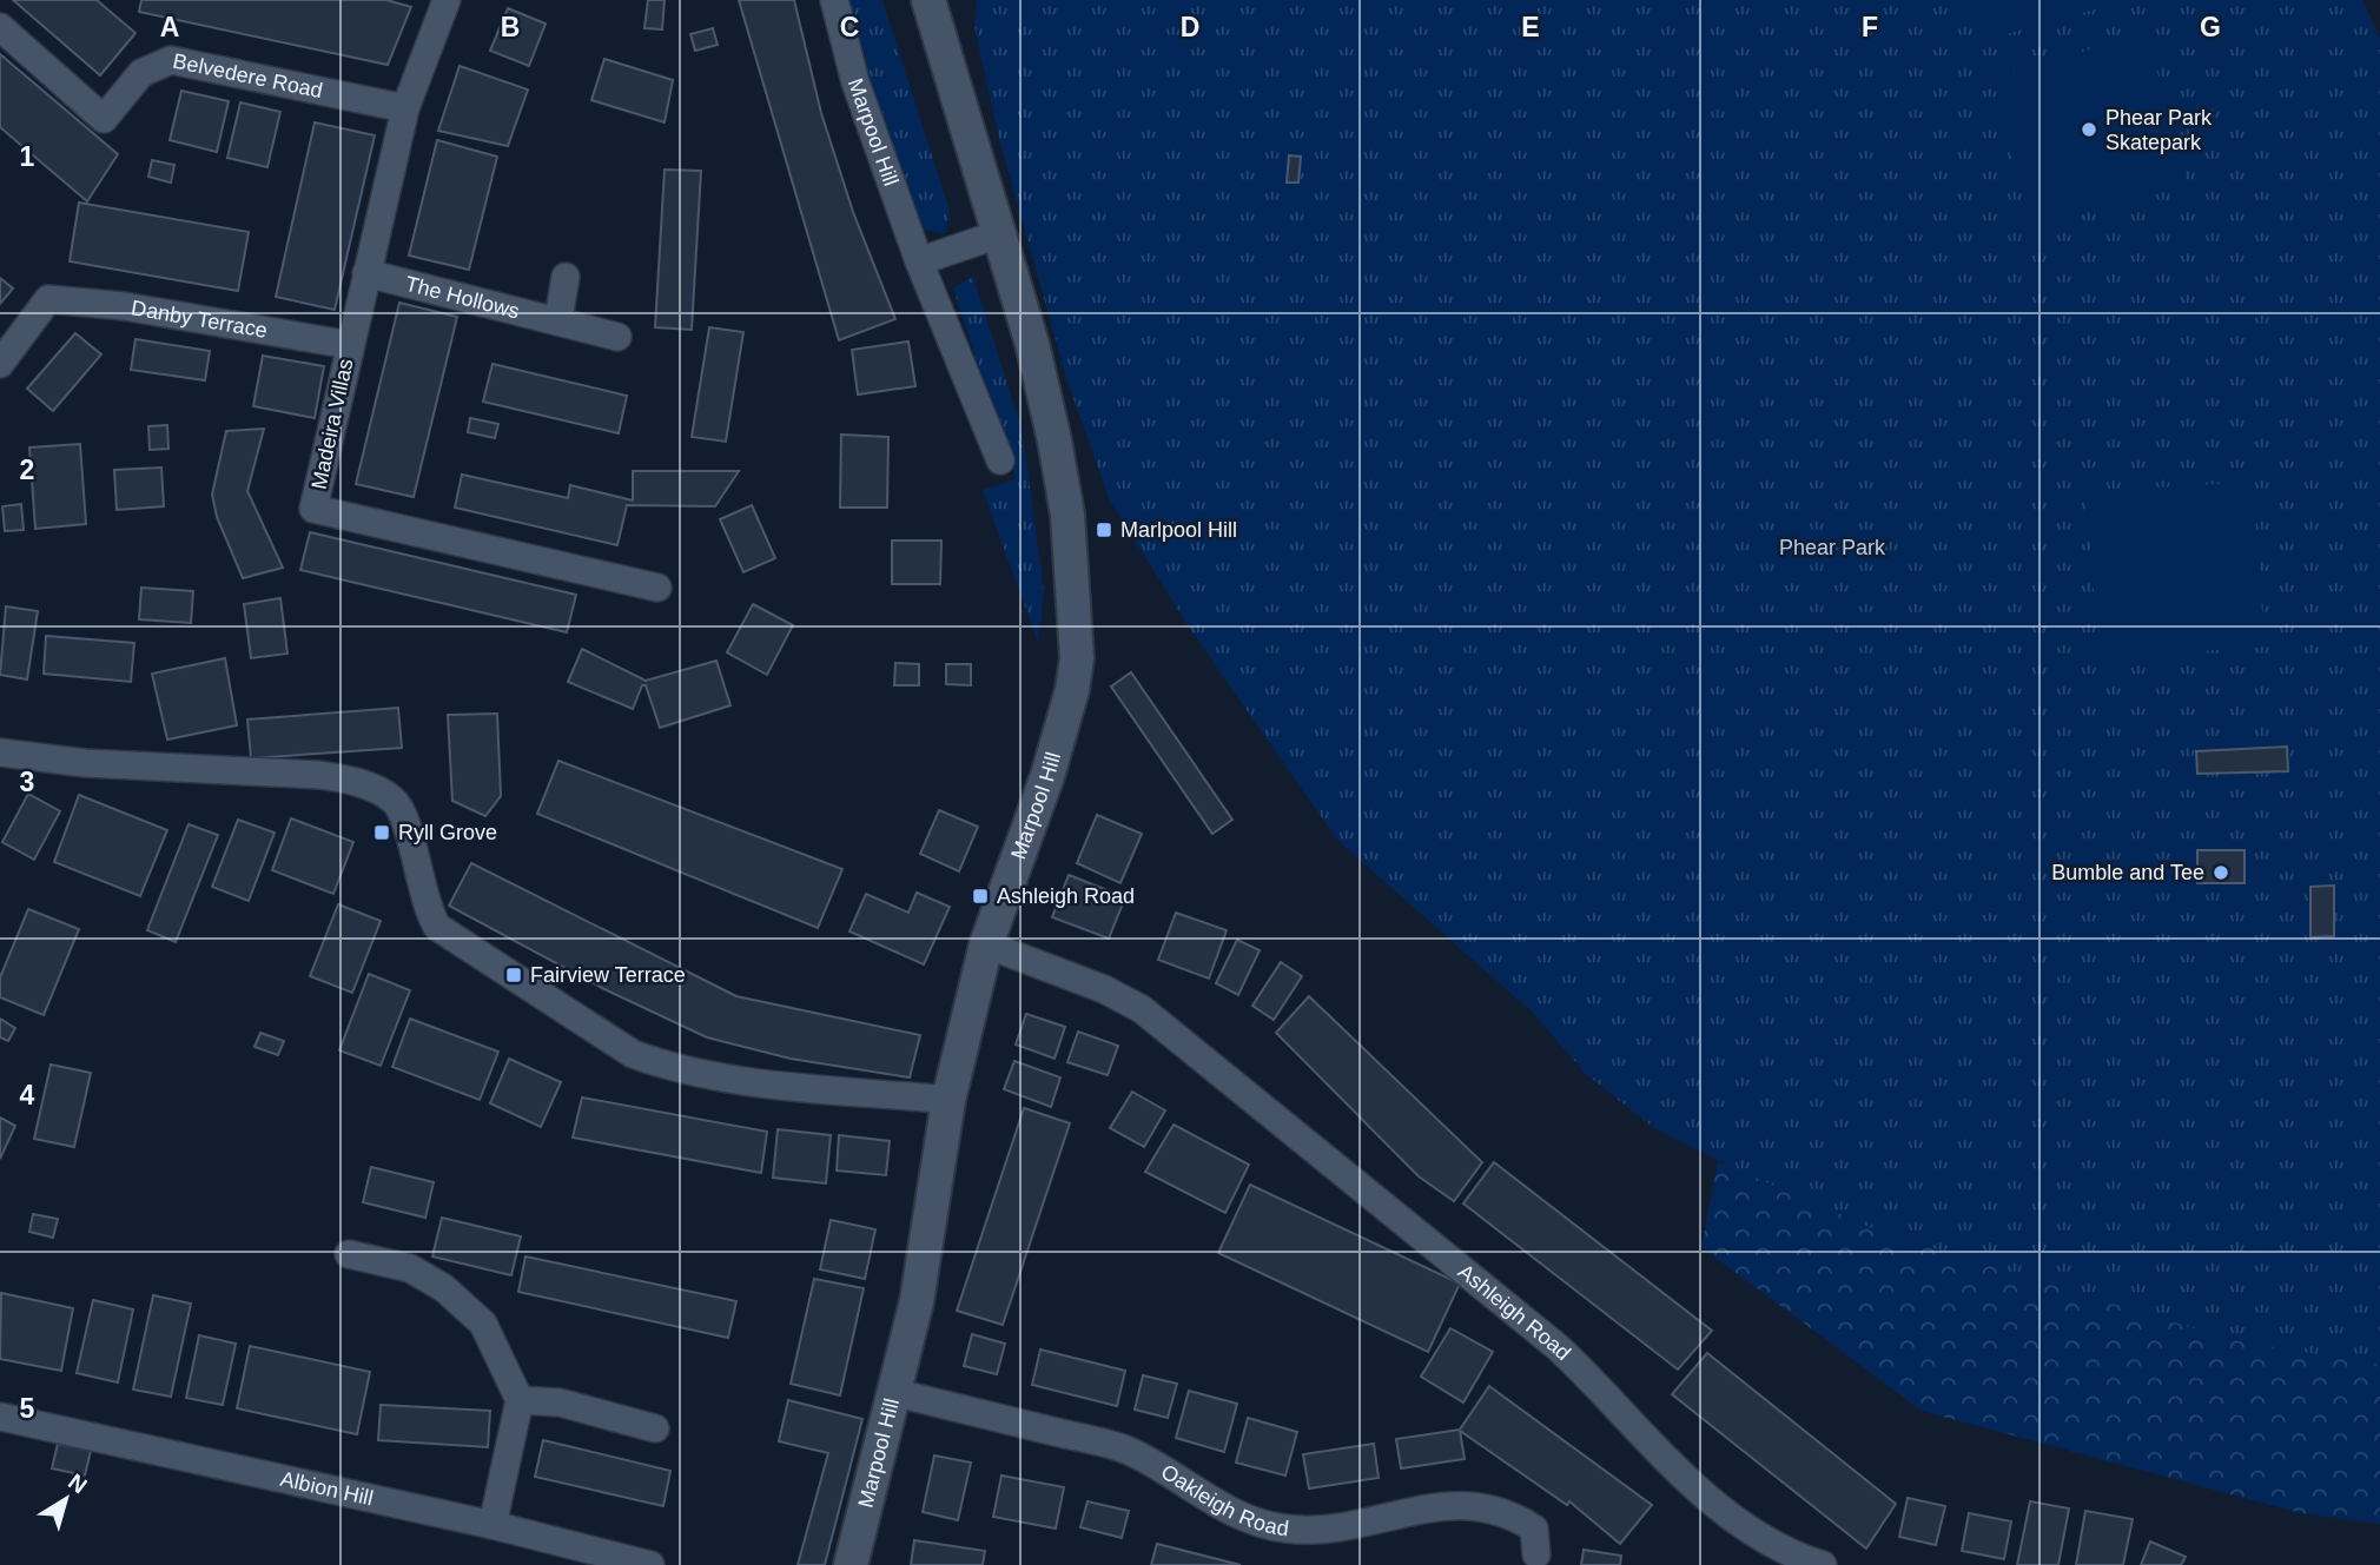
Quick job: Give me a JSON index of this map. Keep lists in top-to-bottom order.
{
  "streets": {
    "street": [
      "Belvedere Road",
      "Marpool Hill",
      "The Hollows",
      "Danby Terrace",
      "Madeira Villas",
      "Ashleigh Road",
      "Albion Hill",
      "Oakleigh Road"
    ]
  },
  "crossings": [
    ["Belvedere Road", "Madeira Villas"],
    ["Marpool Hill", "Ashleigh Road"],
    ["Marpool Hill", "Oakleigh Road"],
    ["The Hollows", "Madeira Villas"],
    ["Danby Terrace", "Madeira Villas"]
  ],
  "parks": ["Phear Park"],
  "places": {
    "other": ["Phear Park Skatepark", "Bumble and Tee"],
    "transit": [
      "Marlpool Hill",
      "Ryll Grove",
      "Ashleigh Road",
      "Fairview Terrace"
    ]
  },
  "north": "top right",
  "grid": {
    "columns": [
      "A",
      "B",
      "C",
      "D",
      "E",
      "F",
      "G"
    ],
    "rows": [
      "1",
      "2",
      "3",
      "4",
      "5"
    ]
  }
}
